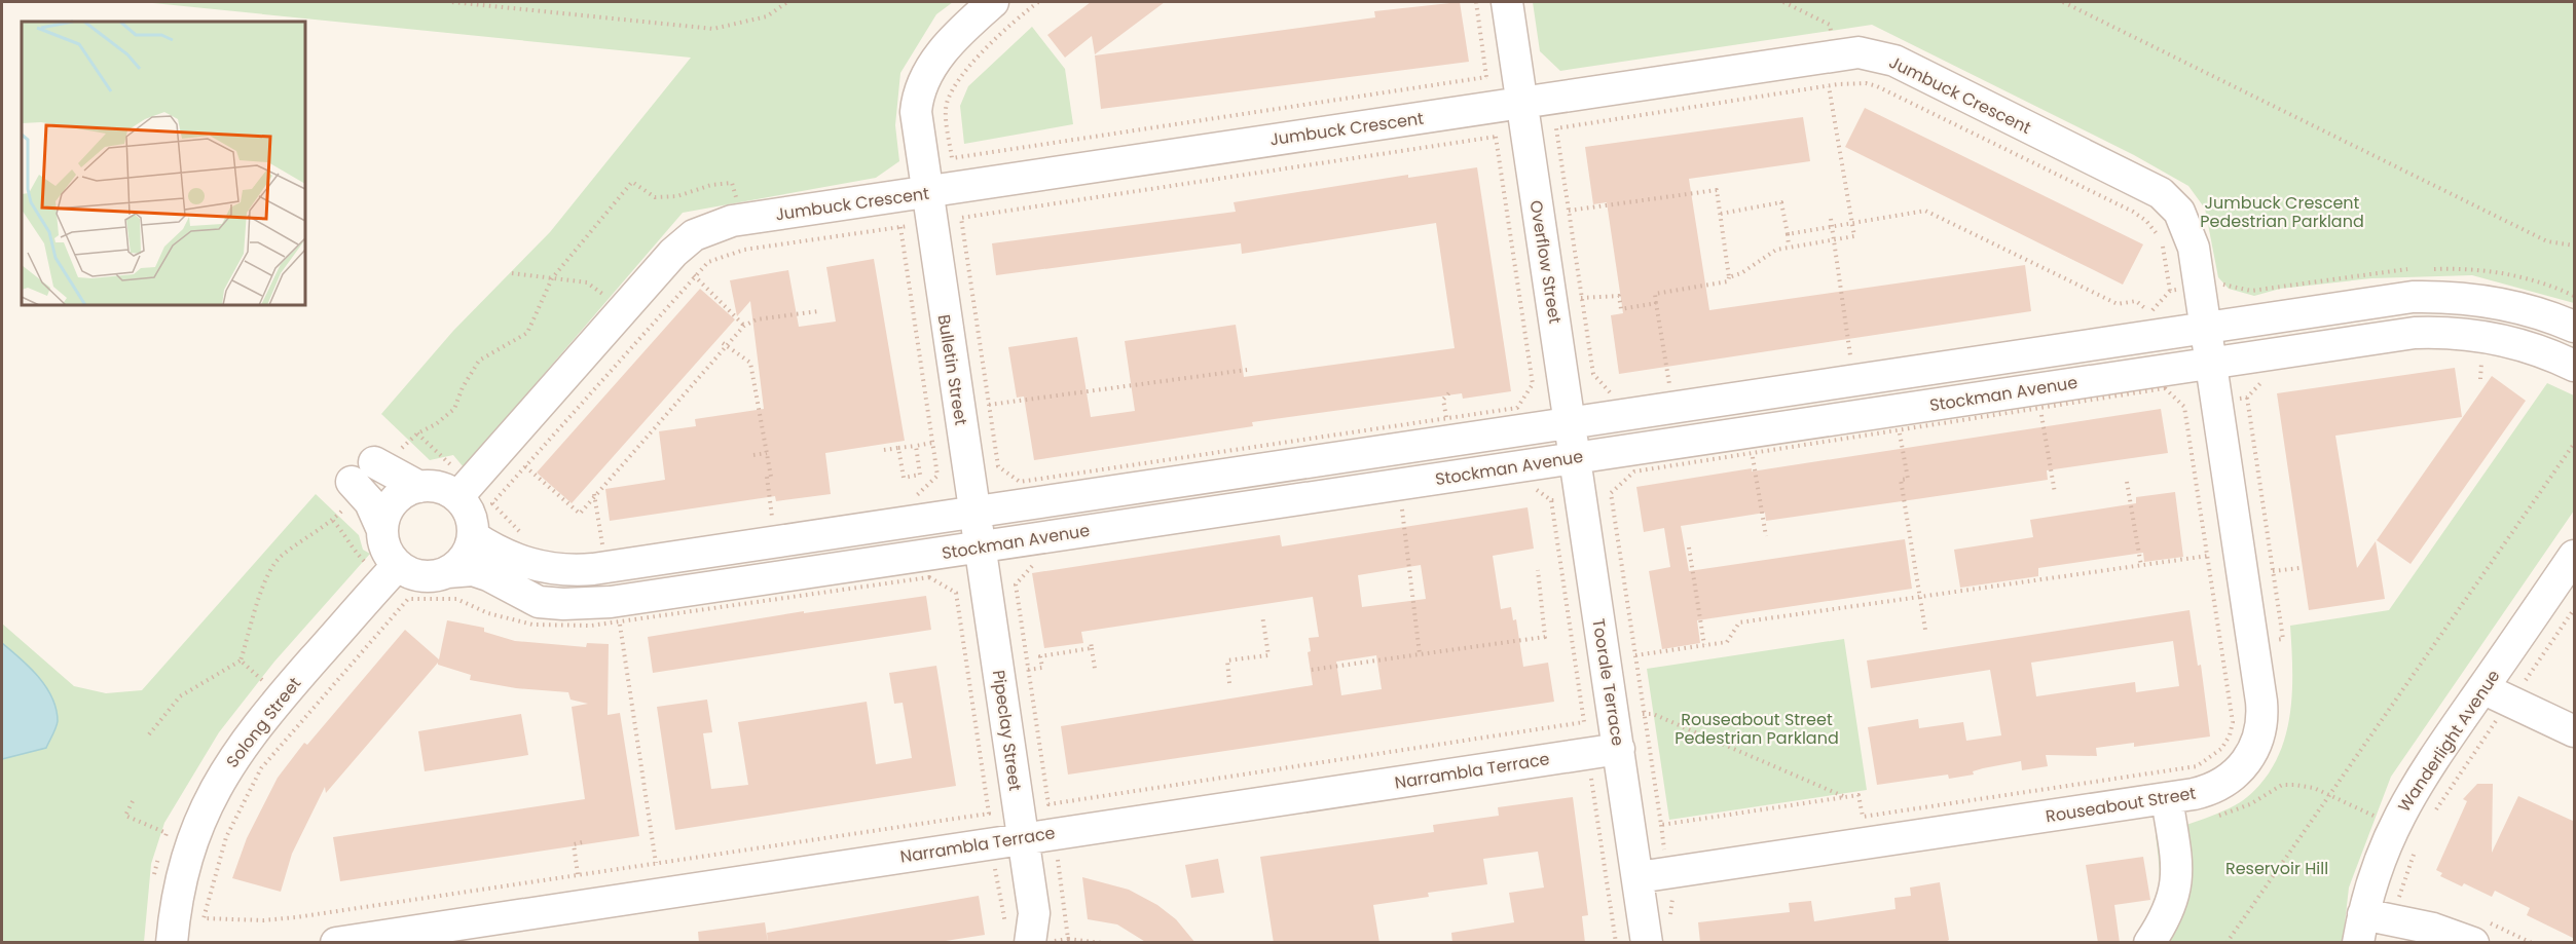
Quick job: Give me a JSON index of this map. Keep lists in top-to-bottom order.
{
  "streets": {
    "street": [
      "Jumbuck Crescent",
      "Overflow Street",
      "Bulletin Street",
      "Stockman Avenue",
      "Toorale Terrace",
      "Solong Street",
      "Pipeclay Street",
      "Wanderlight Avenue",
      "Narrambla Terrace",
      "Rouseabout Street"
    ]
  },
  "crossings": [
    ["Jumbuck Crescent", "Overflow Street"],
    ["Jumbuck Crescent", "Bulletin Street"],
    ["Jumbuck Crescent", "Stockman Avenue"],
    ["Jumbuck Crescent", "Solong Street"],
    ["Jumbuck Crescent", "Rouseabout Street"],
    ["Overflow Street", "Stockman Avenue"],
    ["Overflow Street", "Toorale Terrace"],
    ["Bulletin Street", "Stockman Avenue"],
    ["Bulletin Street", "Pipeclay Street"],
    ["Stockman Avenue", "Toorale Terrace"],
    ["Stockman Avenue", "Solong Street"],
    ["Stockman Avenue", "Pipeclay Street"],
    ["Stockman Avenue", "Rouseabout Street"],
    ["Toorale Terrace", "Narrambla Terrace"],
    ["Toorale Terrace", "Rouseabout Street"],
    ["Pipeclay Street", "Narrambla Terrace"]
  ],
  "parks": ["Jumbuck Crescent Pedestrian Parkland", "Rouseabout Street Pedestrian Parkland", "Reservoir Hill"]
}
